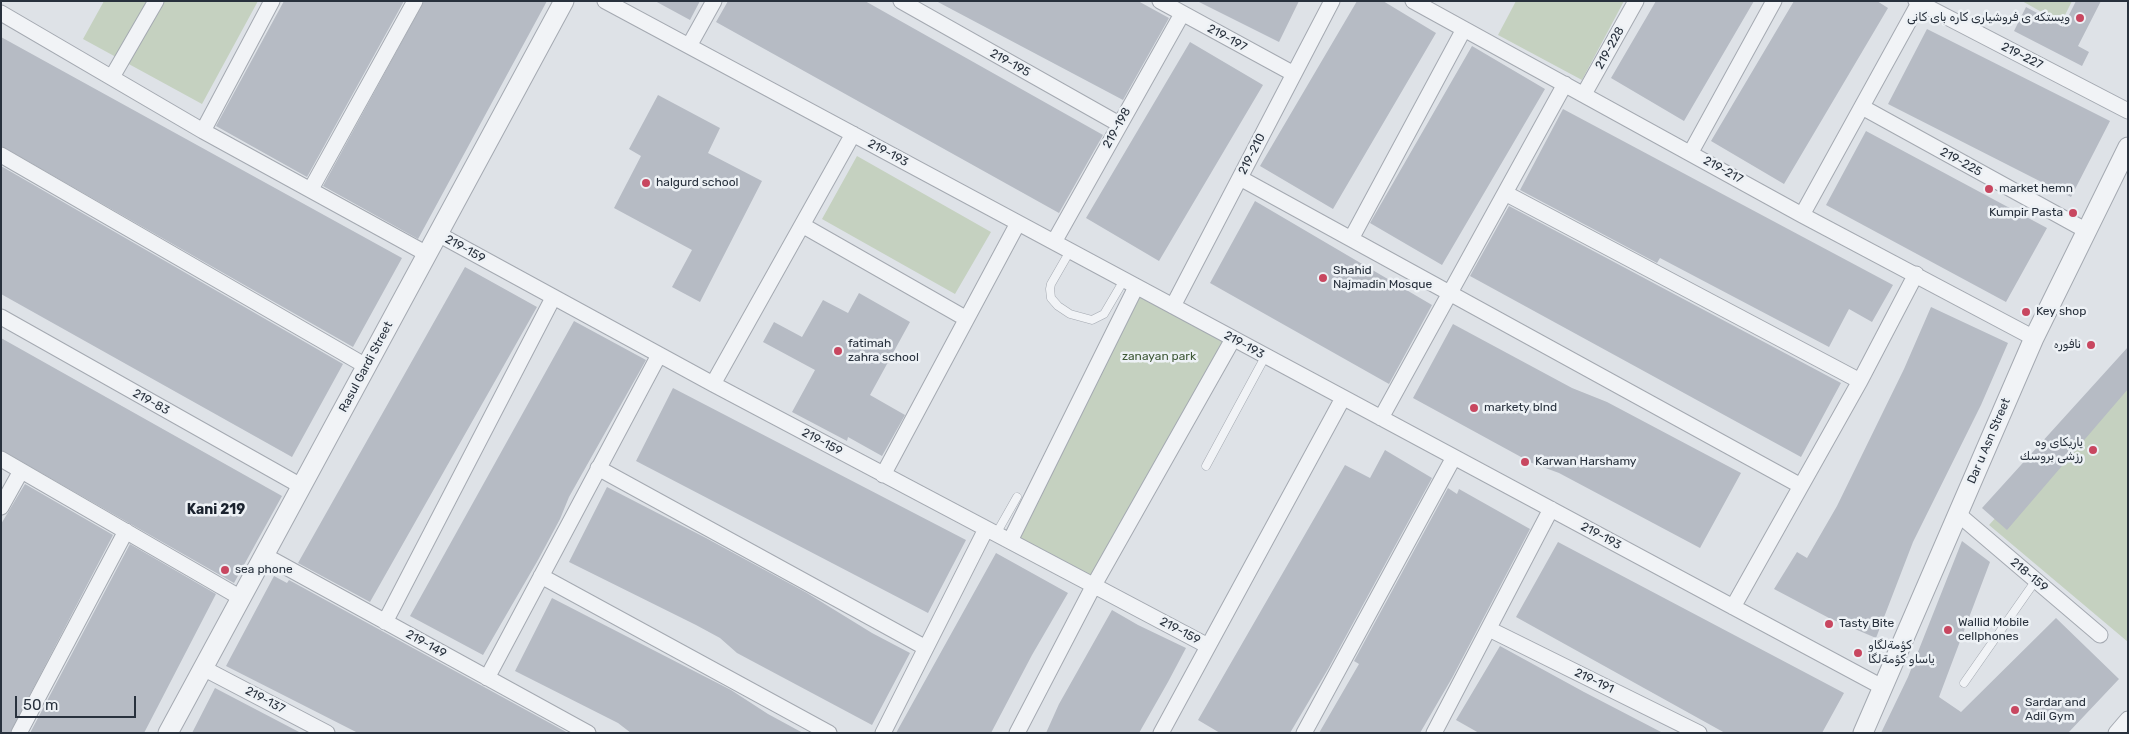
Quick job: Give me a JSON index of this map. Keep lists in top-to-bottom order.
{
  "streets": {
    "street": [
      "219-197",
      "219-228",
      "219-227",
      "219-195",
      "219-198",
      "219-193",
      "219-210",
      "219-225",
      "219-217",
      "219-159",
      "Rasul Gardi Street",
      "219-83",
      "Dar u Asn Street",
      "218-159",
      "219-149",
      "219-191",
      "219-137"
    ]
  },
  "crossings": [
    ["219-197", "219-198"],
    ["219-197", "219-210"],
    ["219-228", "219-217"],
    ["219-195", "219-198"],
    ["219-198", "219-193"],
    ["219-193", "219-210"],
    ["219-193", "Dar u Asn Street"],
    ["219-225", "Dar u Asn Street"],
    ["219-217", "Dar u Asn Street"],
    ["219-159", "Rasul Gardi Street"],
    ["Rasul Gardi Street", "219-83"],
    ["Rasul Gardi Street", "219-149"],
    ["Rasul Gardi Street", "219-137"],
    ["Dar u Asn Street", "218-159"]
  ],
  "districts": ["Kani 219"],
  "parks": ["zanayan park"],
  "places": [
    "ويستكه ى فروشيارى كاره باى كانى",
    "halgurd school",
    "market hemn",
    "Kumpir Pasta",
    "Shahid Najmadin Mosque",
    "Key shop",
    "نافورە",
    "fatimah zahra school",
    "markety blnd",
    "ياريكاى وه رزشى بروسك",
    "Karwan Harshamy",
    "sea phone",
    "Tasty Bite",
    "Wallid Mobile cellphones",
    "كؤمةلگاو ياساو كؤمةلگا",
    "Sardar and Adil Gym"
  ],
  "scale_bar": "50 m"
}
